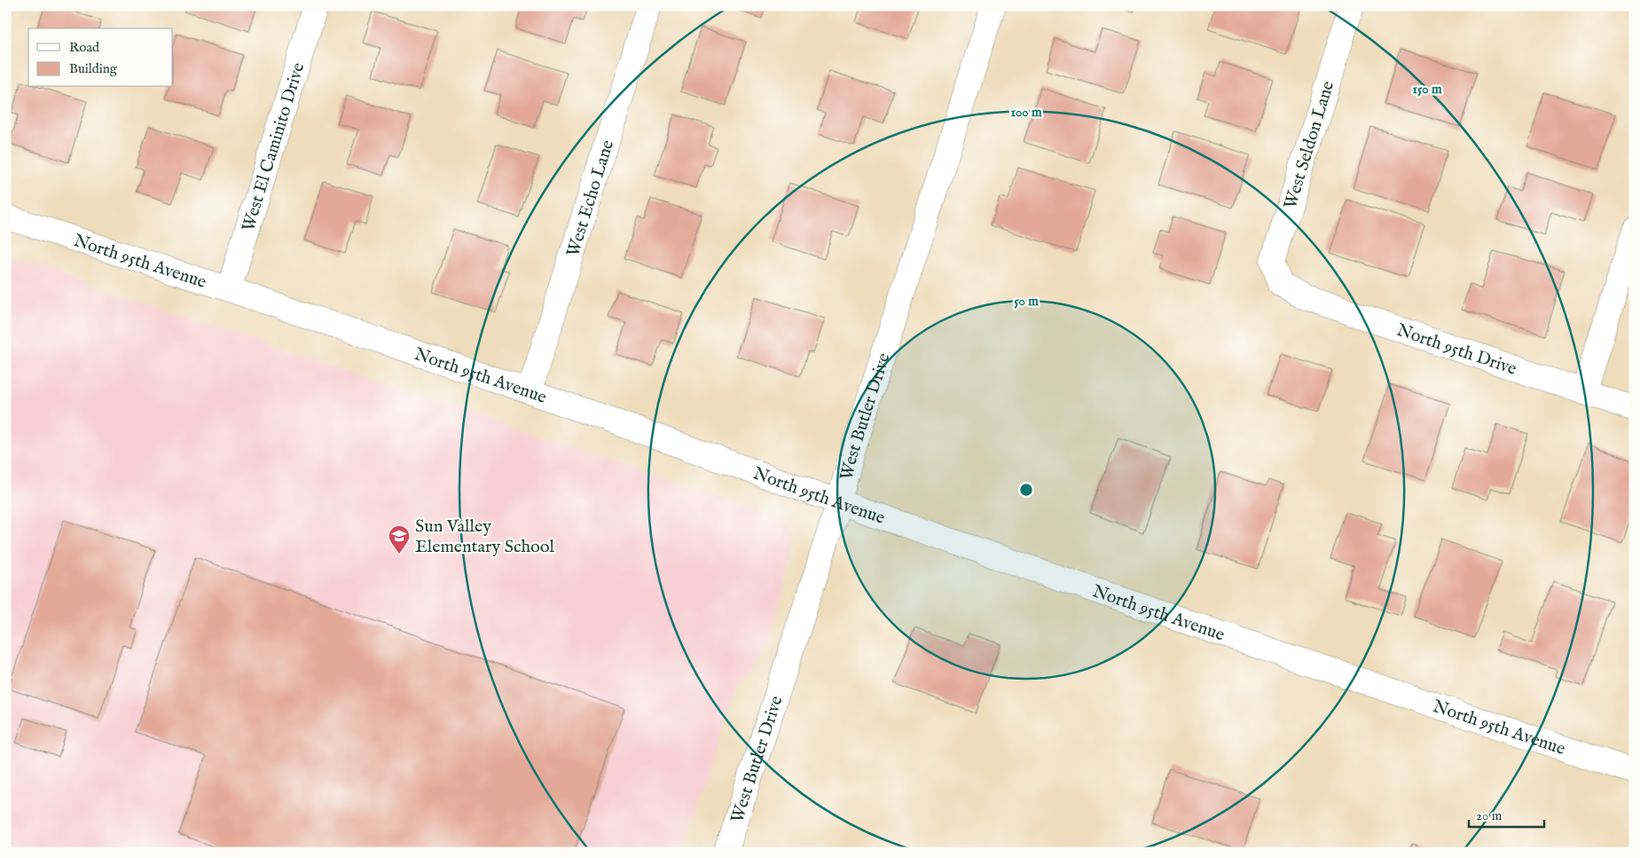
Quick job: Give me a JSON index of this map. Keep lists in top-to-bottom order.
{
  "streets": {
    "street": [
      "West Seldon Lane",
      "West El Caminito Drive",
      "West Echo Lane",
      "North 95th Avenue",
      "North 95th Drive",
      "West Butler Drive"
    ]
  },
  "crossings": [
    ["West Seldon Lane", "North 95th Drive"],
    ["West El Caminito Drive", "North 95th Avenue"],
    ["West Echo Lane", "North 95th Avenue"],
    ["North 95th Avenue", "West Butler Drive"]
  ],
  "places": {
    "school or university": ["Sun Valley Elementary School"]
  },
  "legend": ["Road", "Building"],
  "scale_bar": "20 m",
  "rings": ["150 m", "100 m", "50 m"]
}
